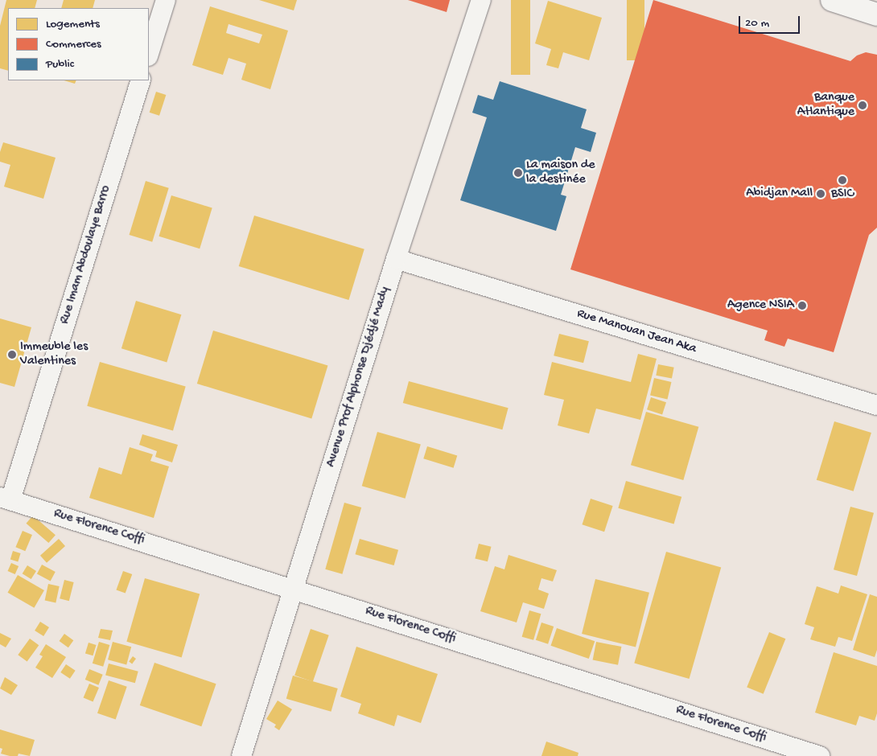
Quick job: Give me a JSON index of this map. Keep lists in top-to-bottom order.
{
  "streets": {
    "street": [
      "Rue Imam Abdoulaye Barro",
      "Rue Manouan Jean Aka",
      "Avenue Prof Alphonse Djédjé Mady",
      "Rue Florence Coffi"
    ]
  },
  "crossings": [
    ["Rue Imam Abdoulaye Barro", "Rue Florence Coffi"],
    ["Rue Manouan Jean Aka", "Avenue Prof Alphonse Djédjé Mady"],
    ["Avenue Prof Alphonse Djédjé Mady", "Rue Florence Coffi"]
  ],
  "places": [
    "Banque Atlantique",
    "La maison de la destinée",
    "BSIC",
    "Abidjan Mall",
    "Agence NSIA",
    "Immeuble les Valentines"
  ],
  "legend": ["Logements", "Commerces", "Public"],
  "scale_bar": "20 m"
}
